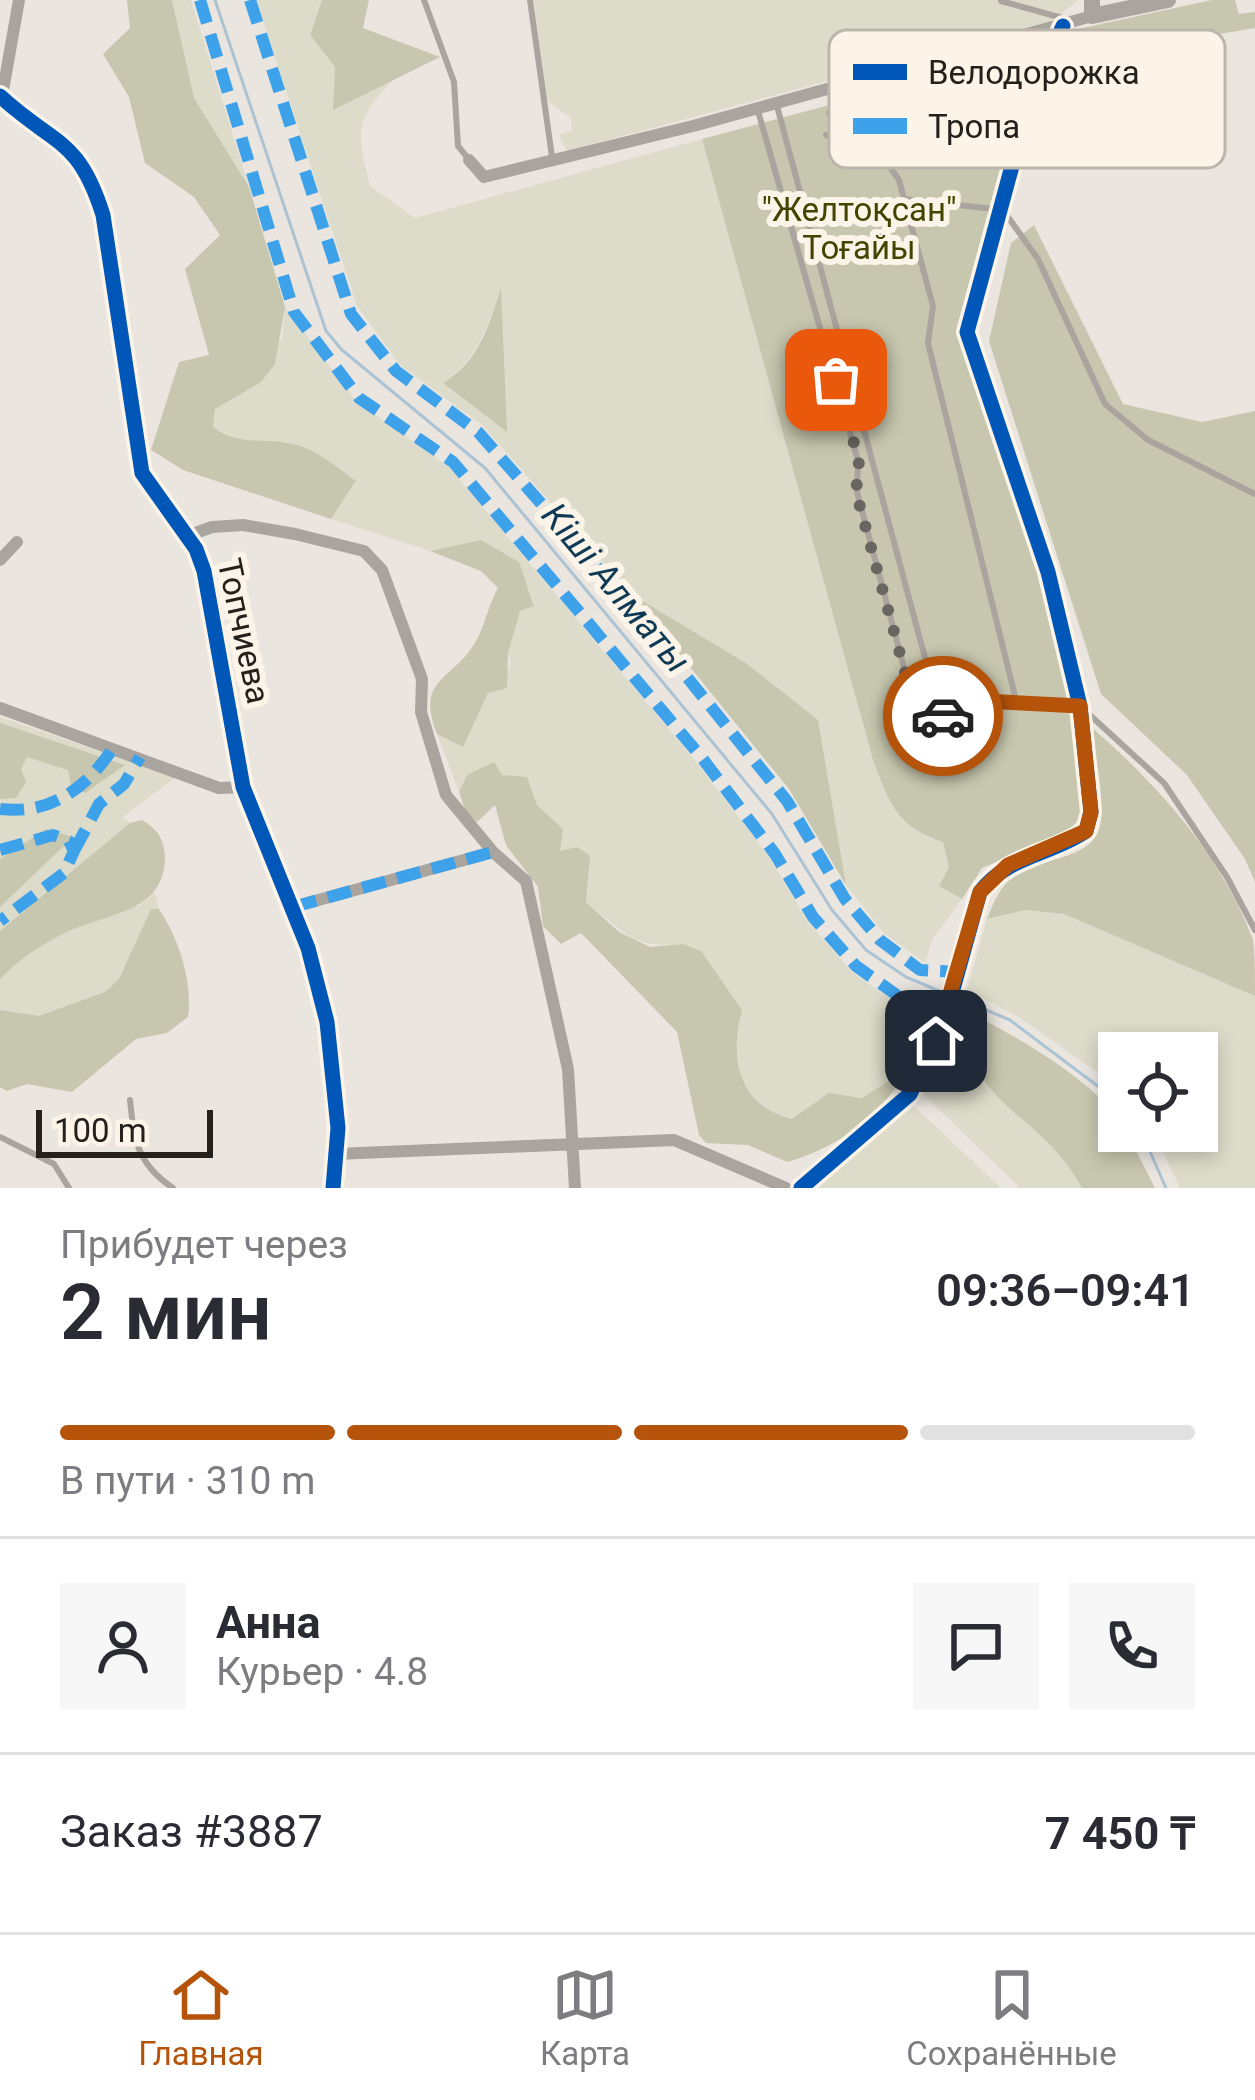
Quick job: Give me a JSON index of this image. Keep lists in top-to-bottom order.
{
  "streets": {
    "street": ["Топчиева"]
  },
  "water": ["Кіші Алматы"],
  "parks": ["\"Желтоқсан\" Тоғайы"],
  "legend": ["Велодорожка", "Тропа"],
  "scale_bar": "100 m",
  "page": {
    "scale": "100 m",
    "heading": ["2 мин", "Прибудет через", "09:36–09:41"],
    "panel": [
      "Анна",
      "Курьер · 4.8",
      "Заказ #3887",
      "7 450 ₸"
    ],
    "bar": "В пути · 310 m",
    "tabs": ["Главная", "Карта", "Сохранённые"]
  }
}
